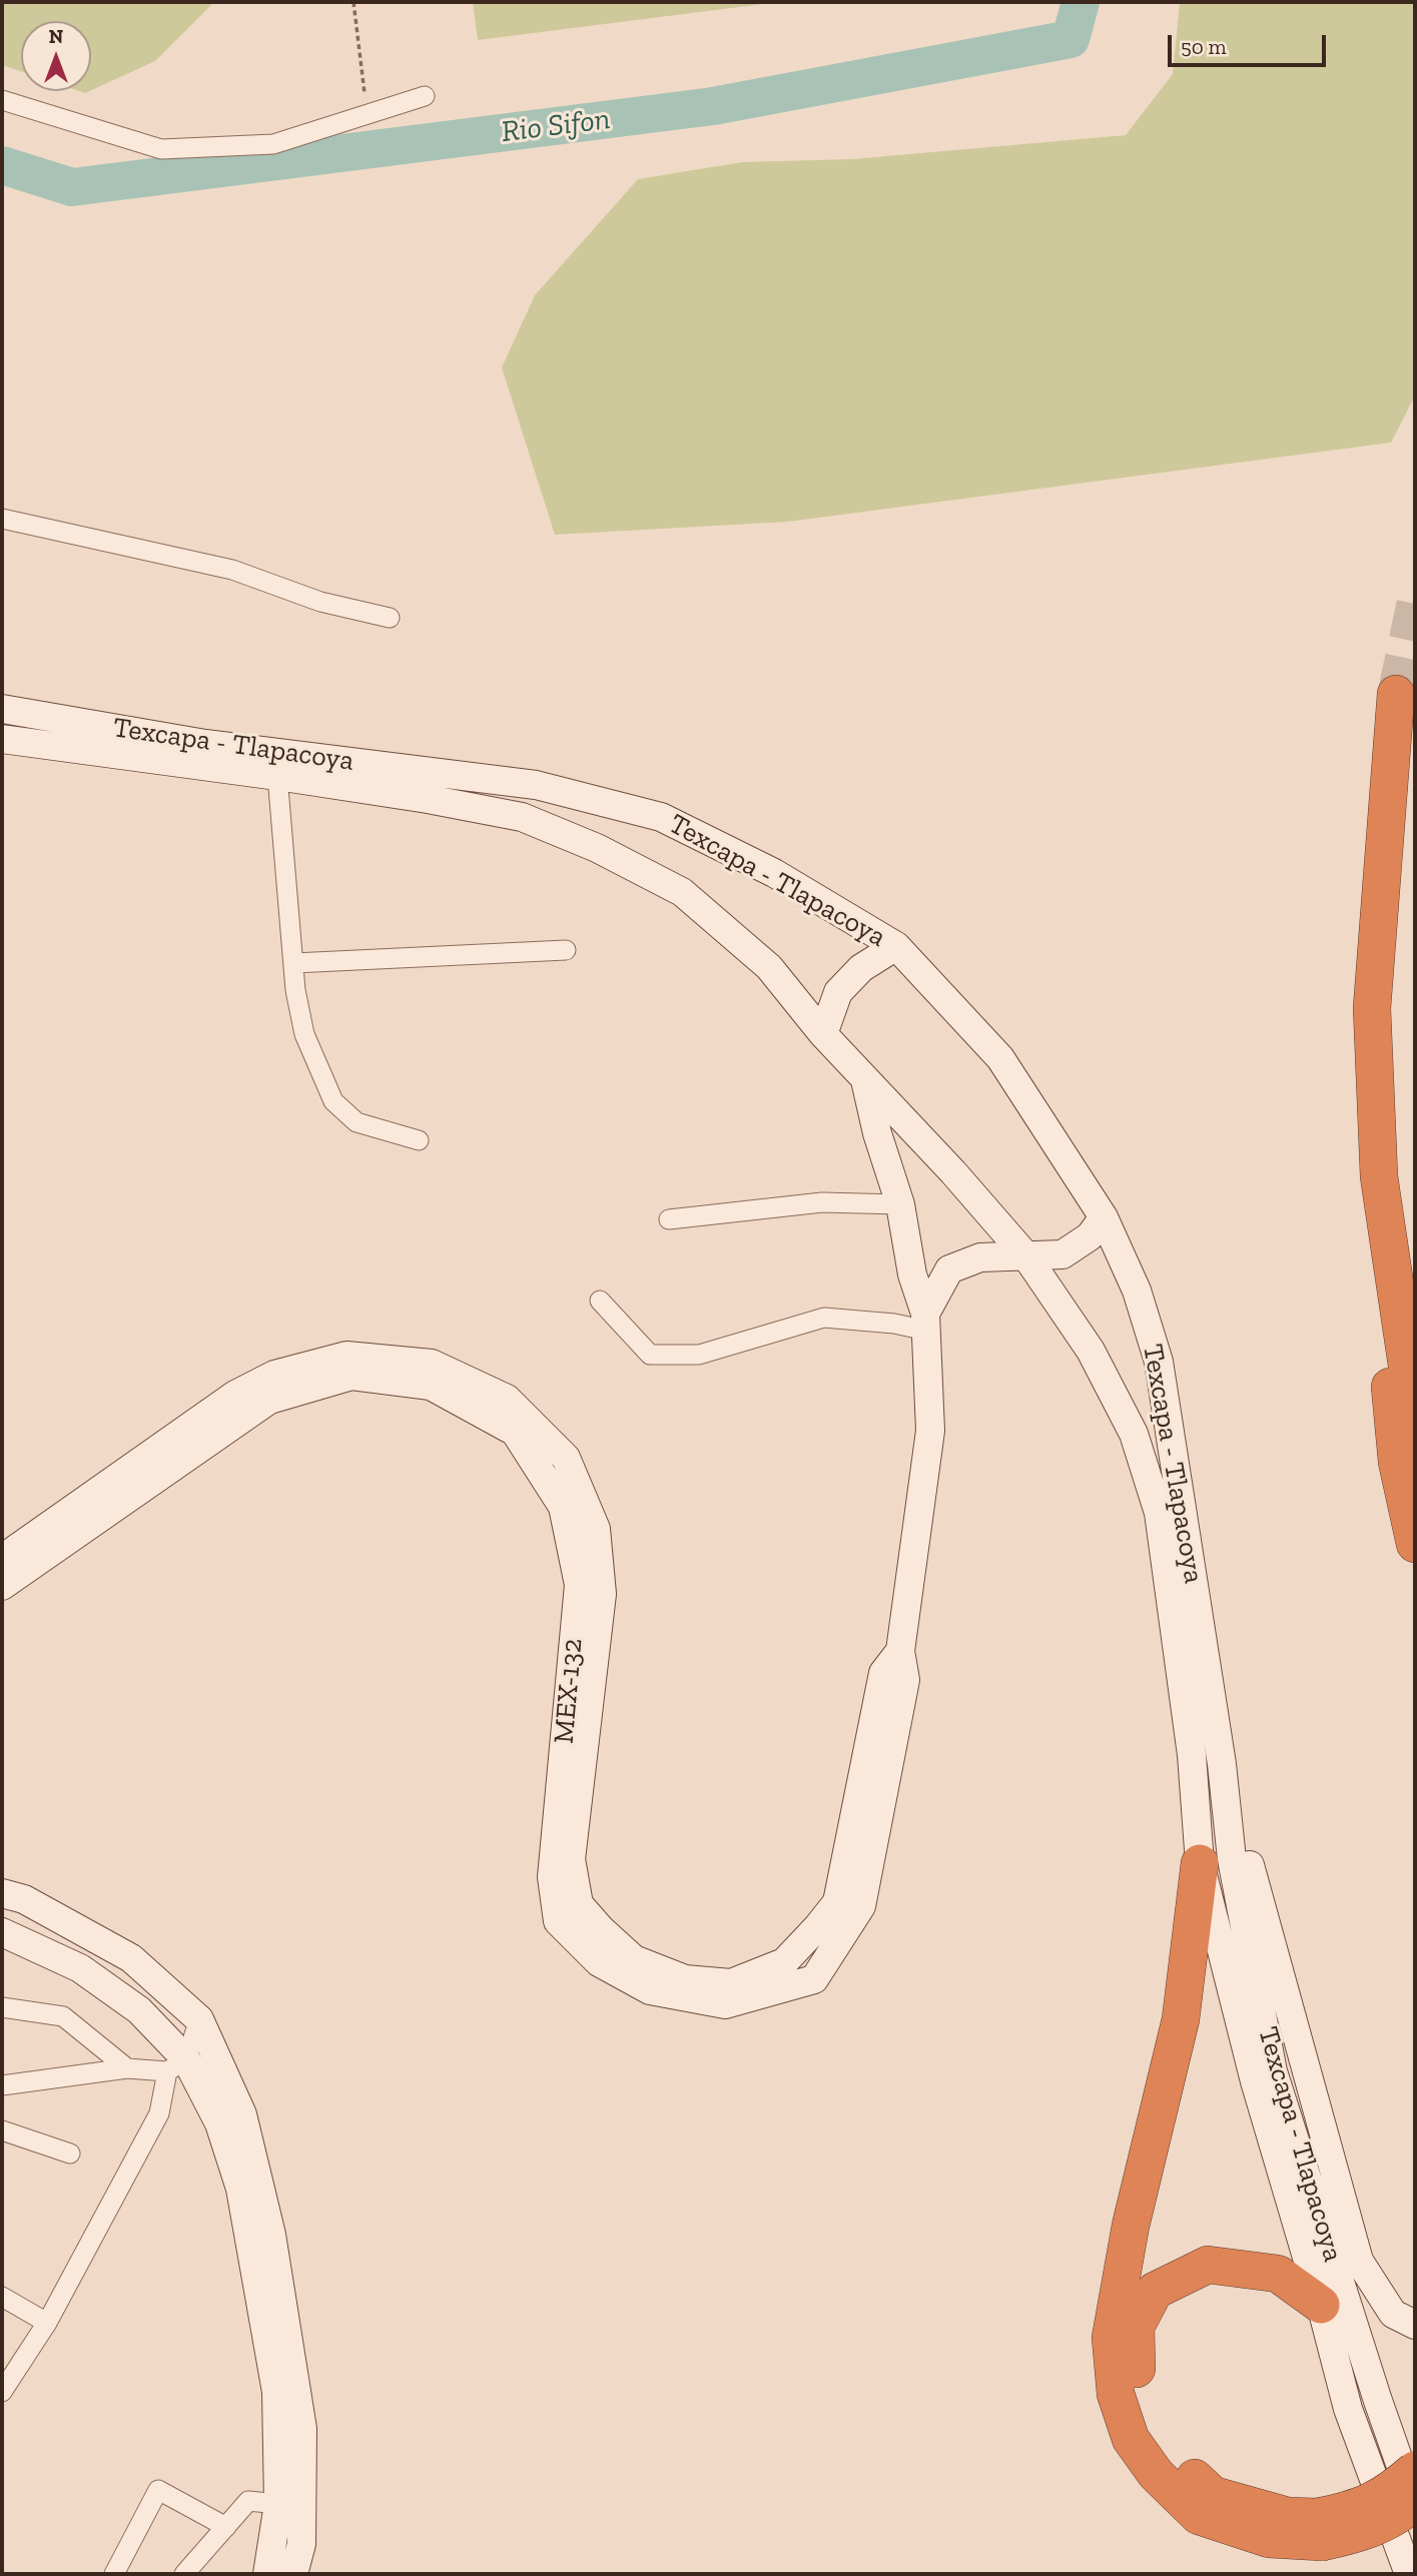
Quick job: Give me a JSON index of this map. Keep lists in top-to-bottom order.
{
  "streets": {
    "main road": ["Texcapa - Tlapacoya", "MEX-132"]
  },
  "water": ["Rio Sifon"],
  "scale_bar": "50 m",
  "north": "top"
}
